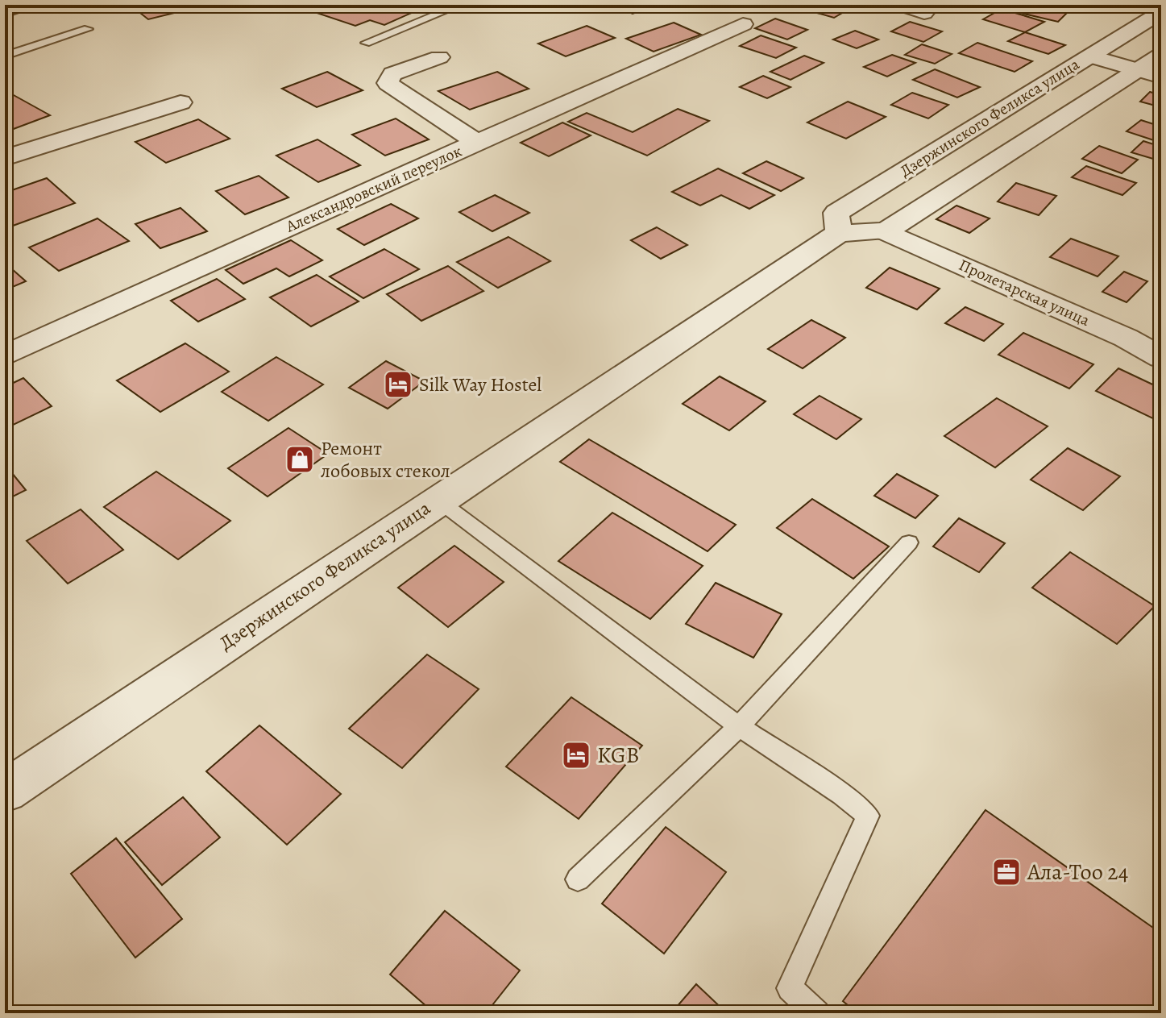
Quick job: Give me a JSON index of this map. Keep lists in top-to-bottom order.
{
  "streets": {
    "street": ["Дзержинского Феликса улица", "Александровский переулок", "Пролетарская улица"]
  },
  "crossings": [
    ["Дзержинского Феликса улица", "Пролетарская улица"]
  ],
  "places": {
    "hotel": ["Silk Way Hostel", "KGB"],
    "shop": ["Ремонт лобовых стекол"],
    "office": ["Ала-Тоо 24"]
  }
}
